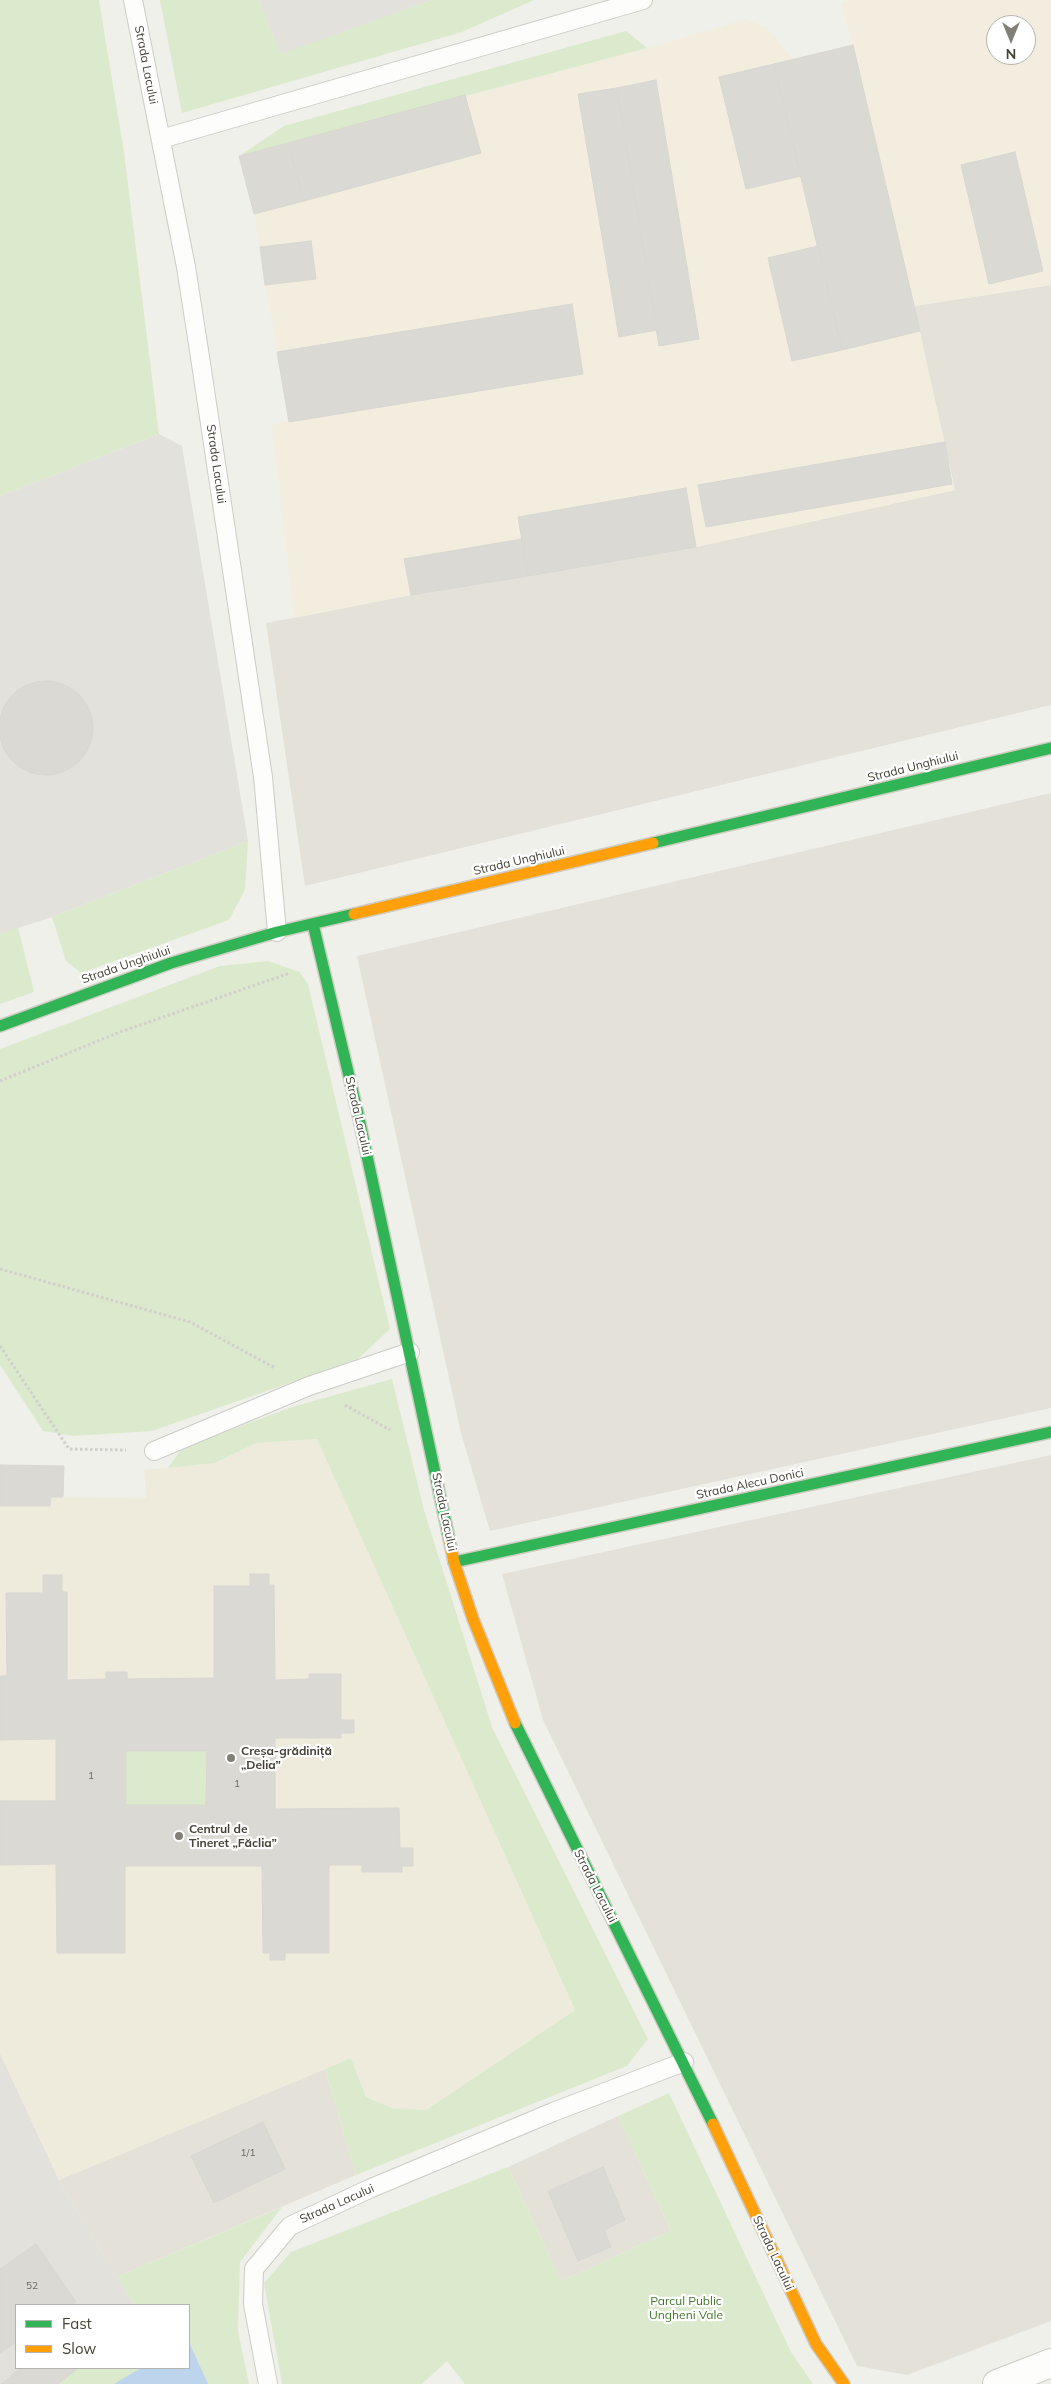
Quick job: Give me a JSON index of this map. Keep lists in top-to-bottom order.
{
  "streets": {
    "street": ["Strada Lacului", "Strada Unghiului", "Strada Alecu Donici"]
  },
  "crossings": [
    ["Strada Lacului", "Strada Unghiului"],
    ["Strada Lacului", "Strada Alecu Donici"]
  ],
  "parks": ["Parcul Public Ungheni Vale"],
  "places": ["Creșa-grădiniță „Delia”", "Centrul de Tineret „Făclia”"],
  "house_numbers": [
    "1",
    "1",
    "1/1",
    "52"
  ],
  "legend": ["Fast", "Slow"],
  "north": "bottom"
}
